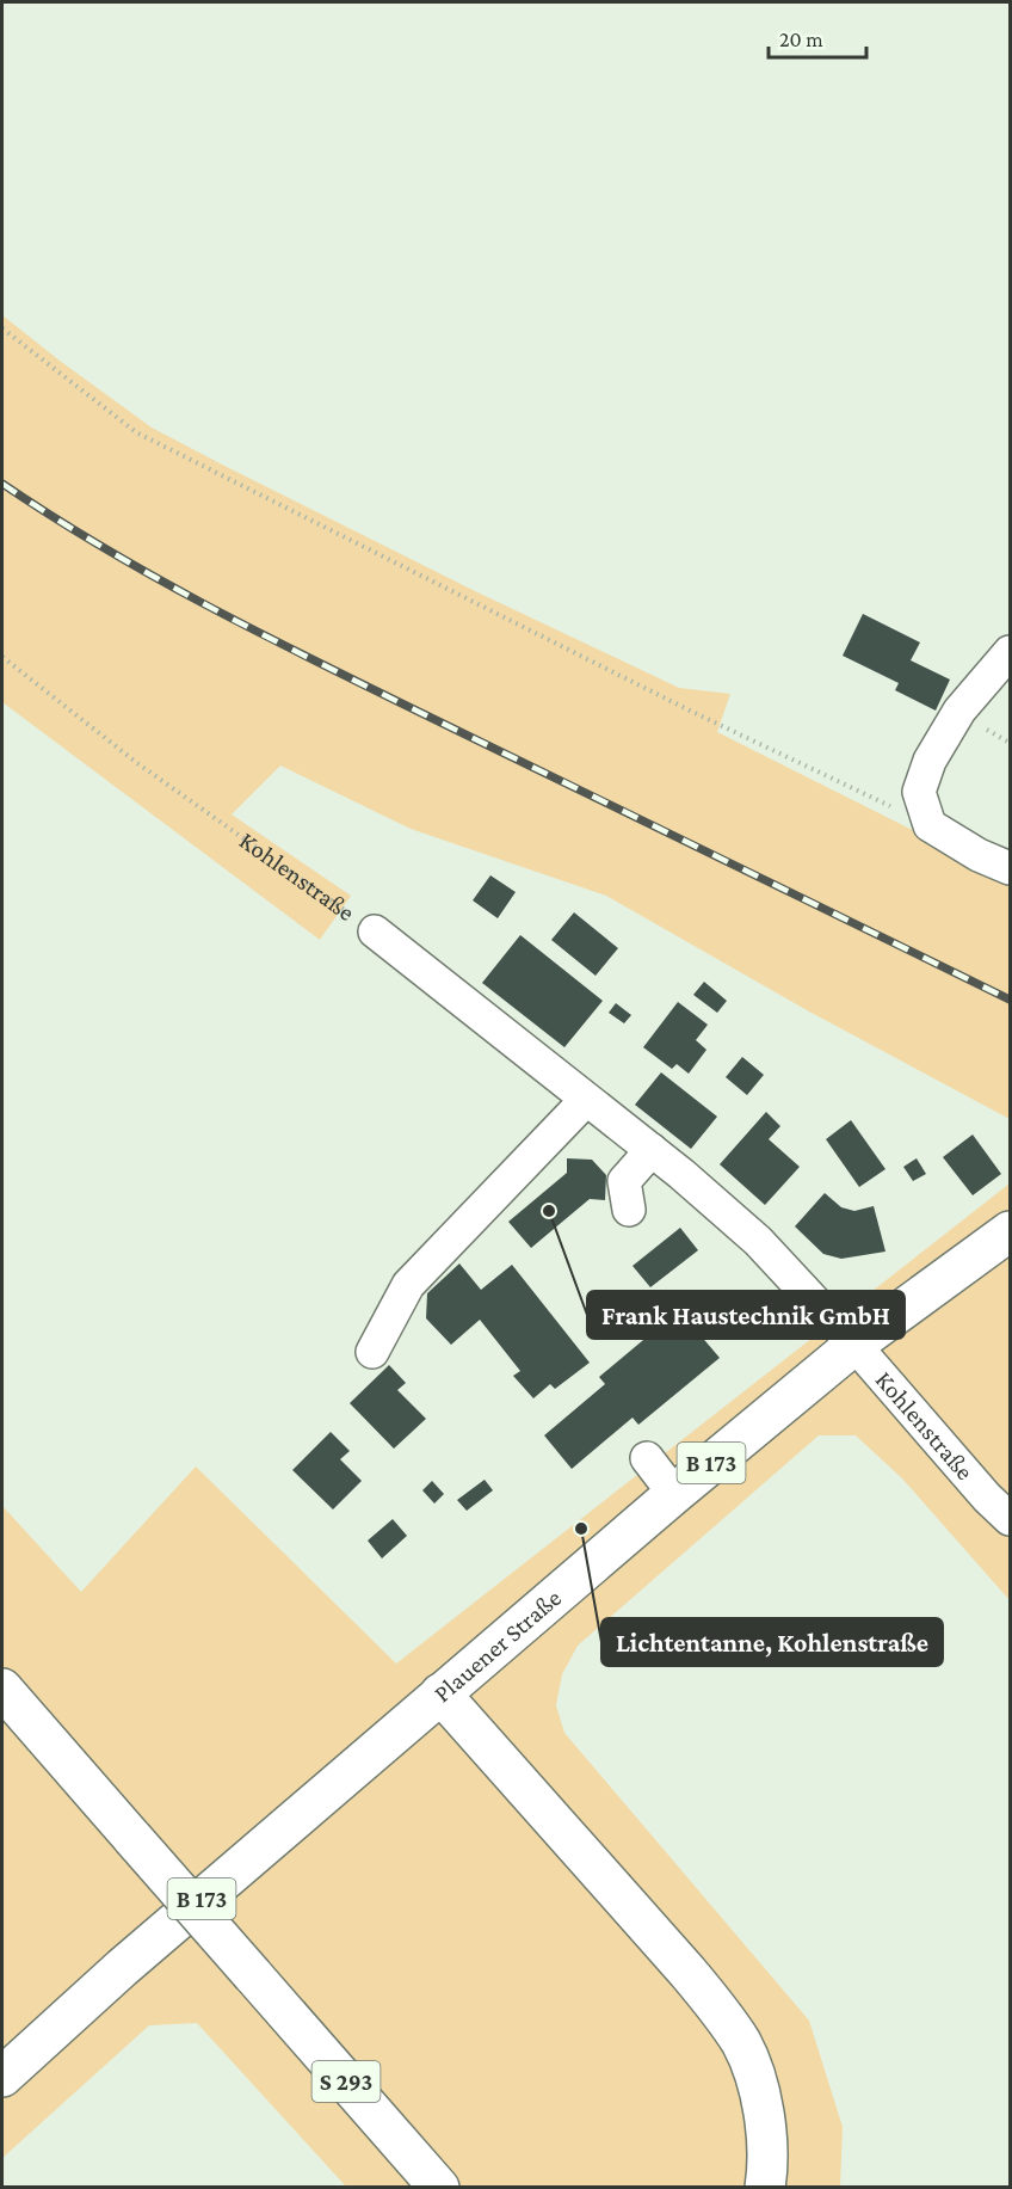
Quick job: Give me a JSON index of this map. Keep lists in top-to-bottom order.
{
  "streets": {
    "main road": ["B 173", "Plauener Straße", "S 293"],
    "street": ["Kohlenstraße"]
  },
  "crossings": [
    ["Kohlenstraße", "Plauener Straße"]
  ],
  "places": ["Frank Haustechnik GmbH", "Lichtentanne, Kohlenstraße"],
  "scale_bar": "20 m"
}
